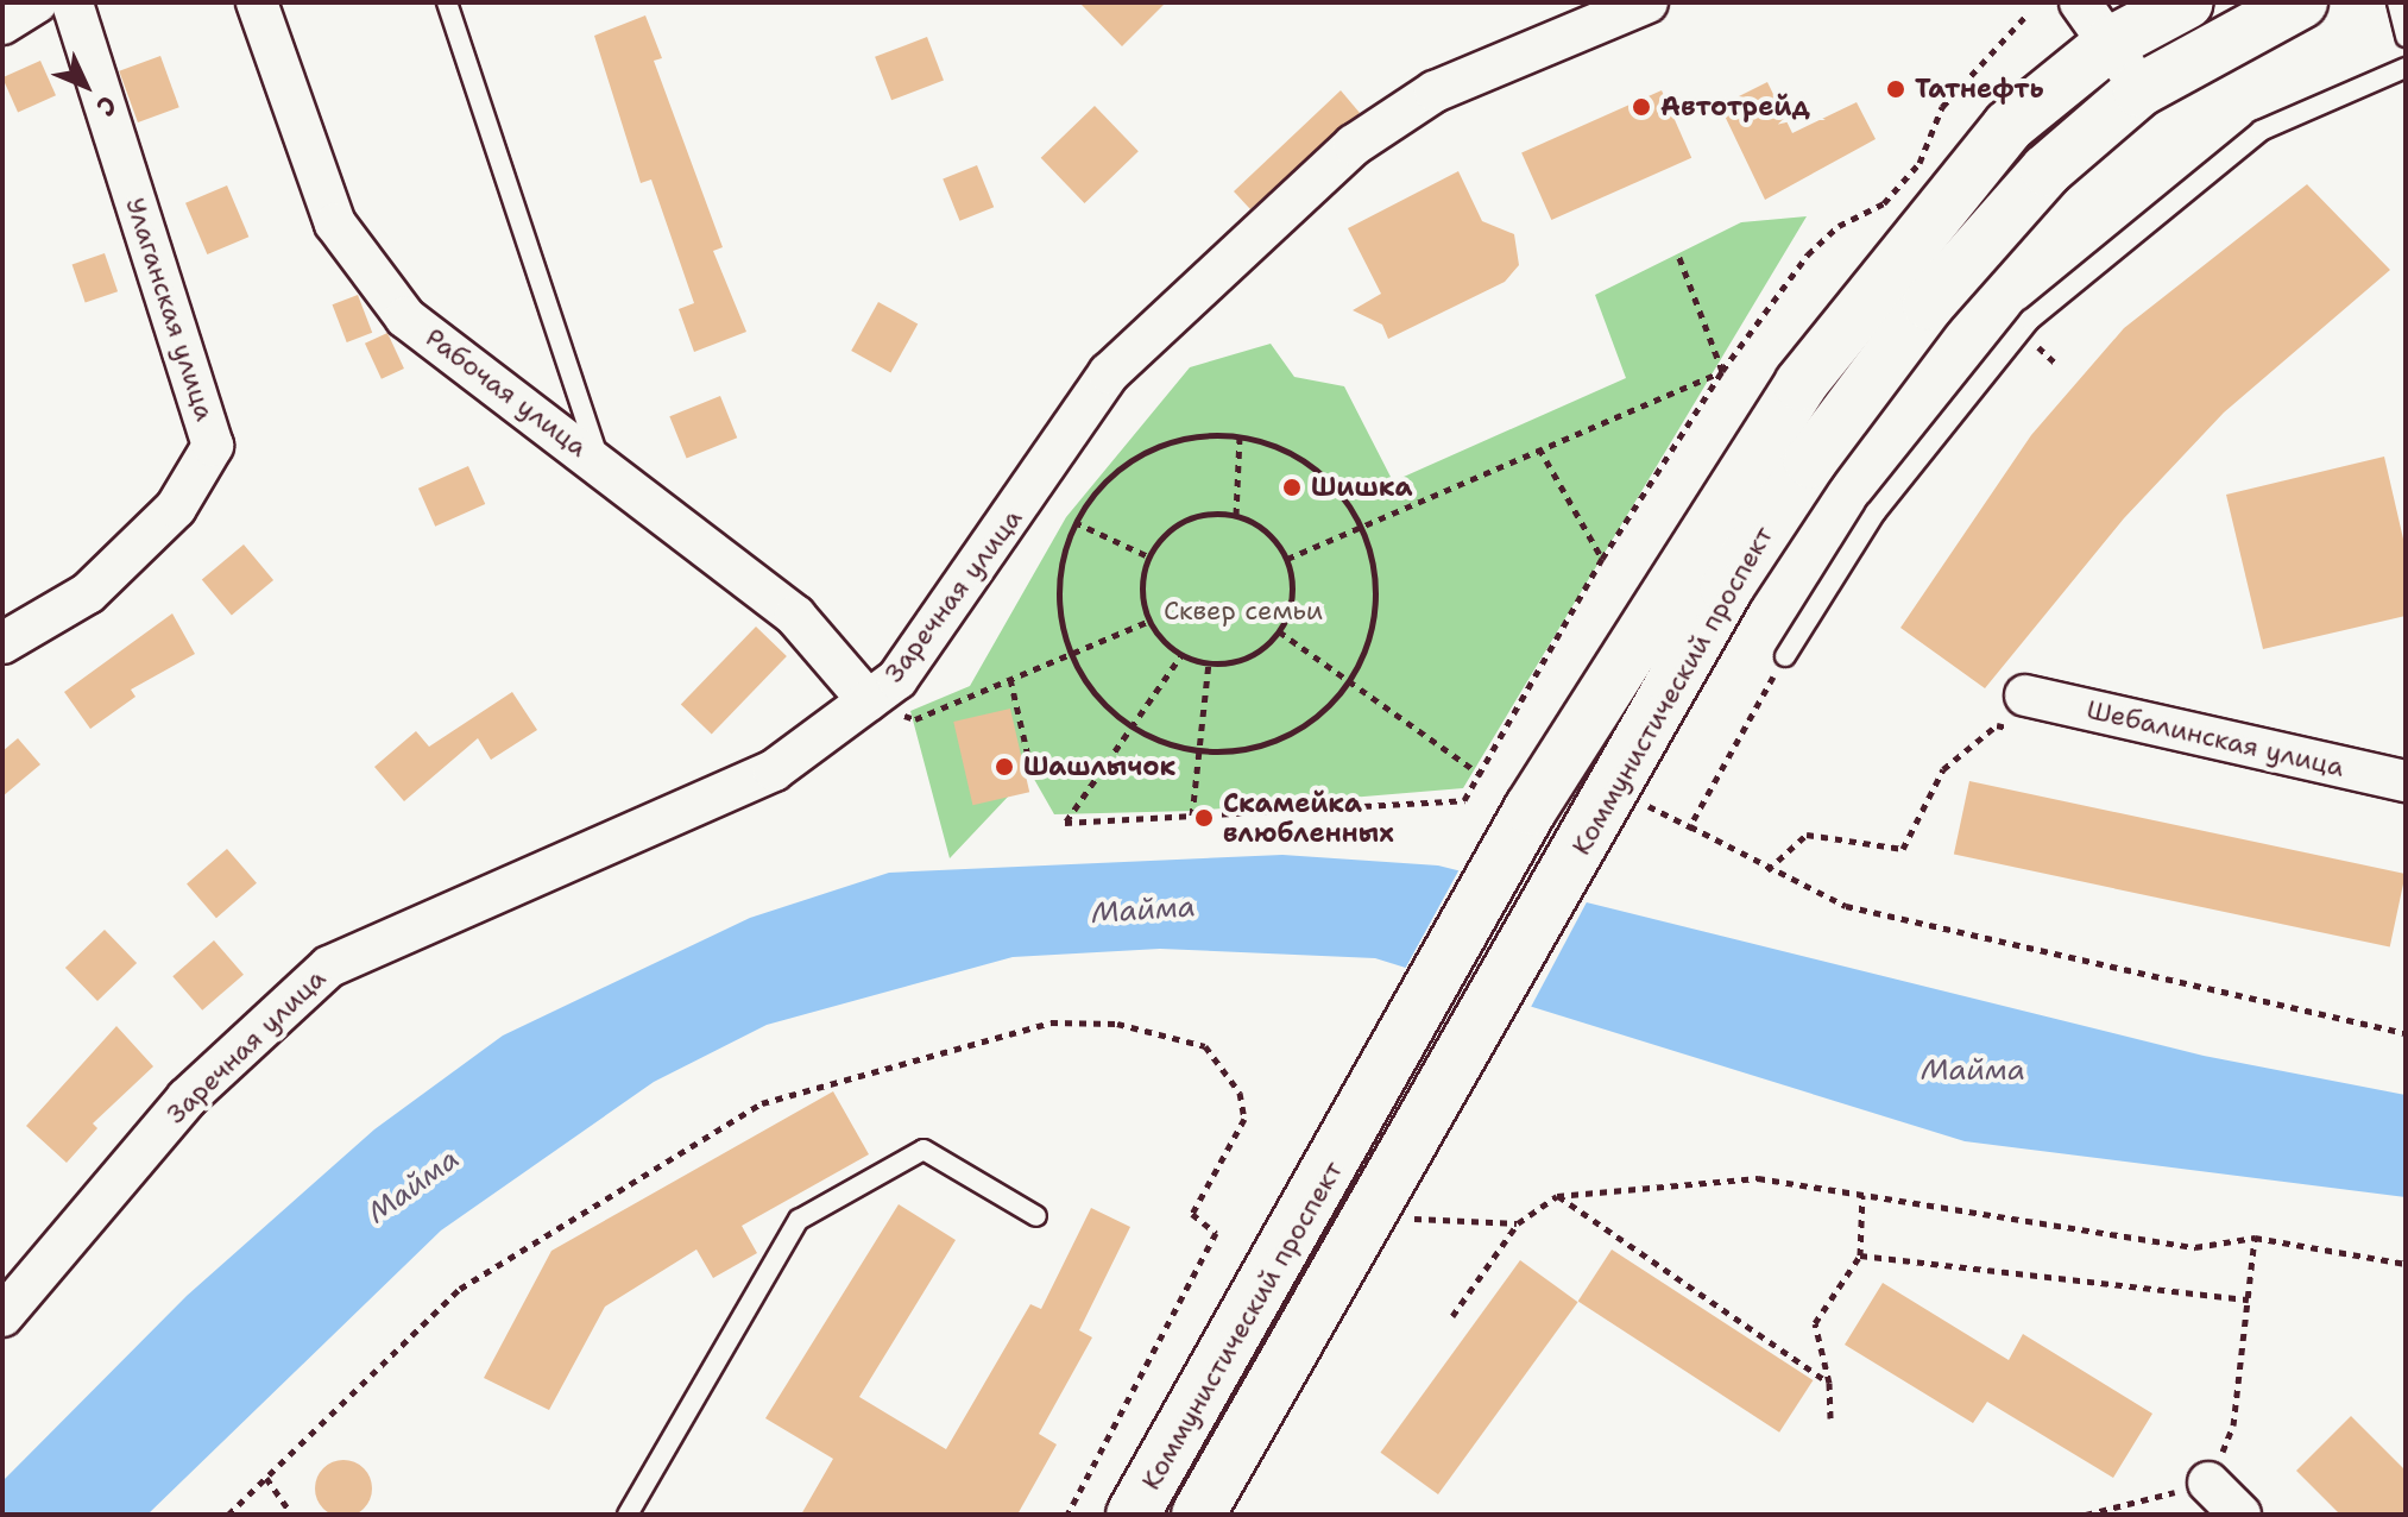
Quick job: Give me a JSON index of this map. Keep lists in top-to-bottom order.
{
  "streets": {
    "main road": ["Коммунистический проспект"],
    "street": [
      "Улаганская улица",
      "Рабочая улица",
      "Заречная улица",
      "Шебалинская улица"
    ]
  },
  "crossings": [
    ["Рабочая улица", "Заречная улица"]
  ],
  "water": ["Майма"],
  "parks": ["Сквер семьи"],
  "places": [
    "Татнефть",
    "Автотрейд",
    "Шишка",
    "Шашлычок",
    "Скамейка влюбленных"
  ],
  "north": "bottom right"
}
